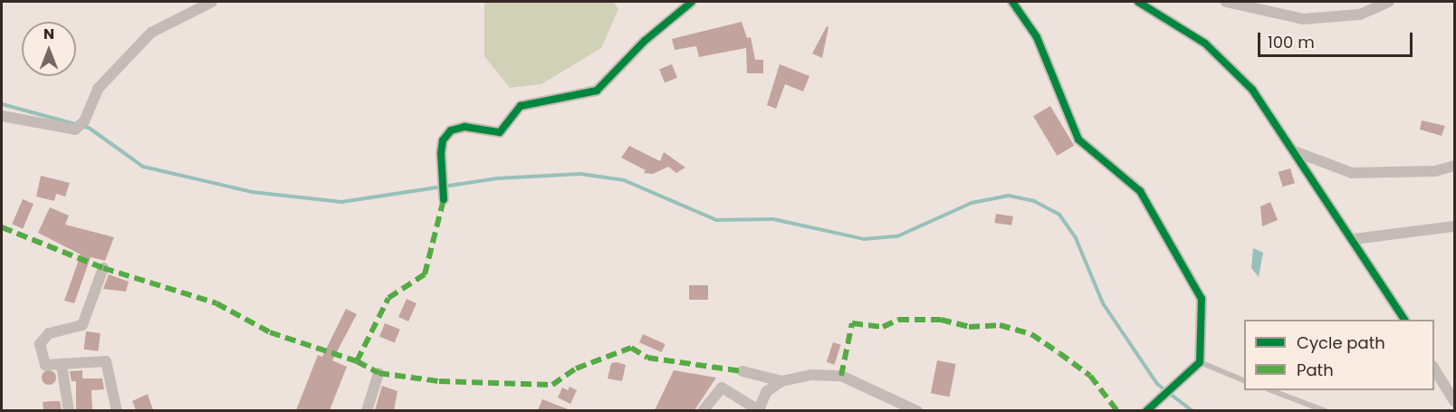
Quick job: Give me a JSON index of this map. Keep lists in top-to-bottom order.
{
  "legend": ["Cycle path", "Path"],
  "scale_bar": "100 m",
  "north": "top"
}
